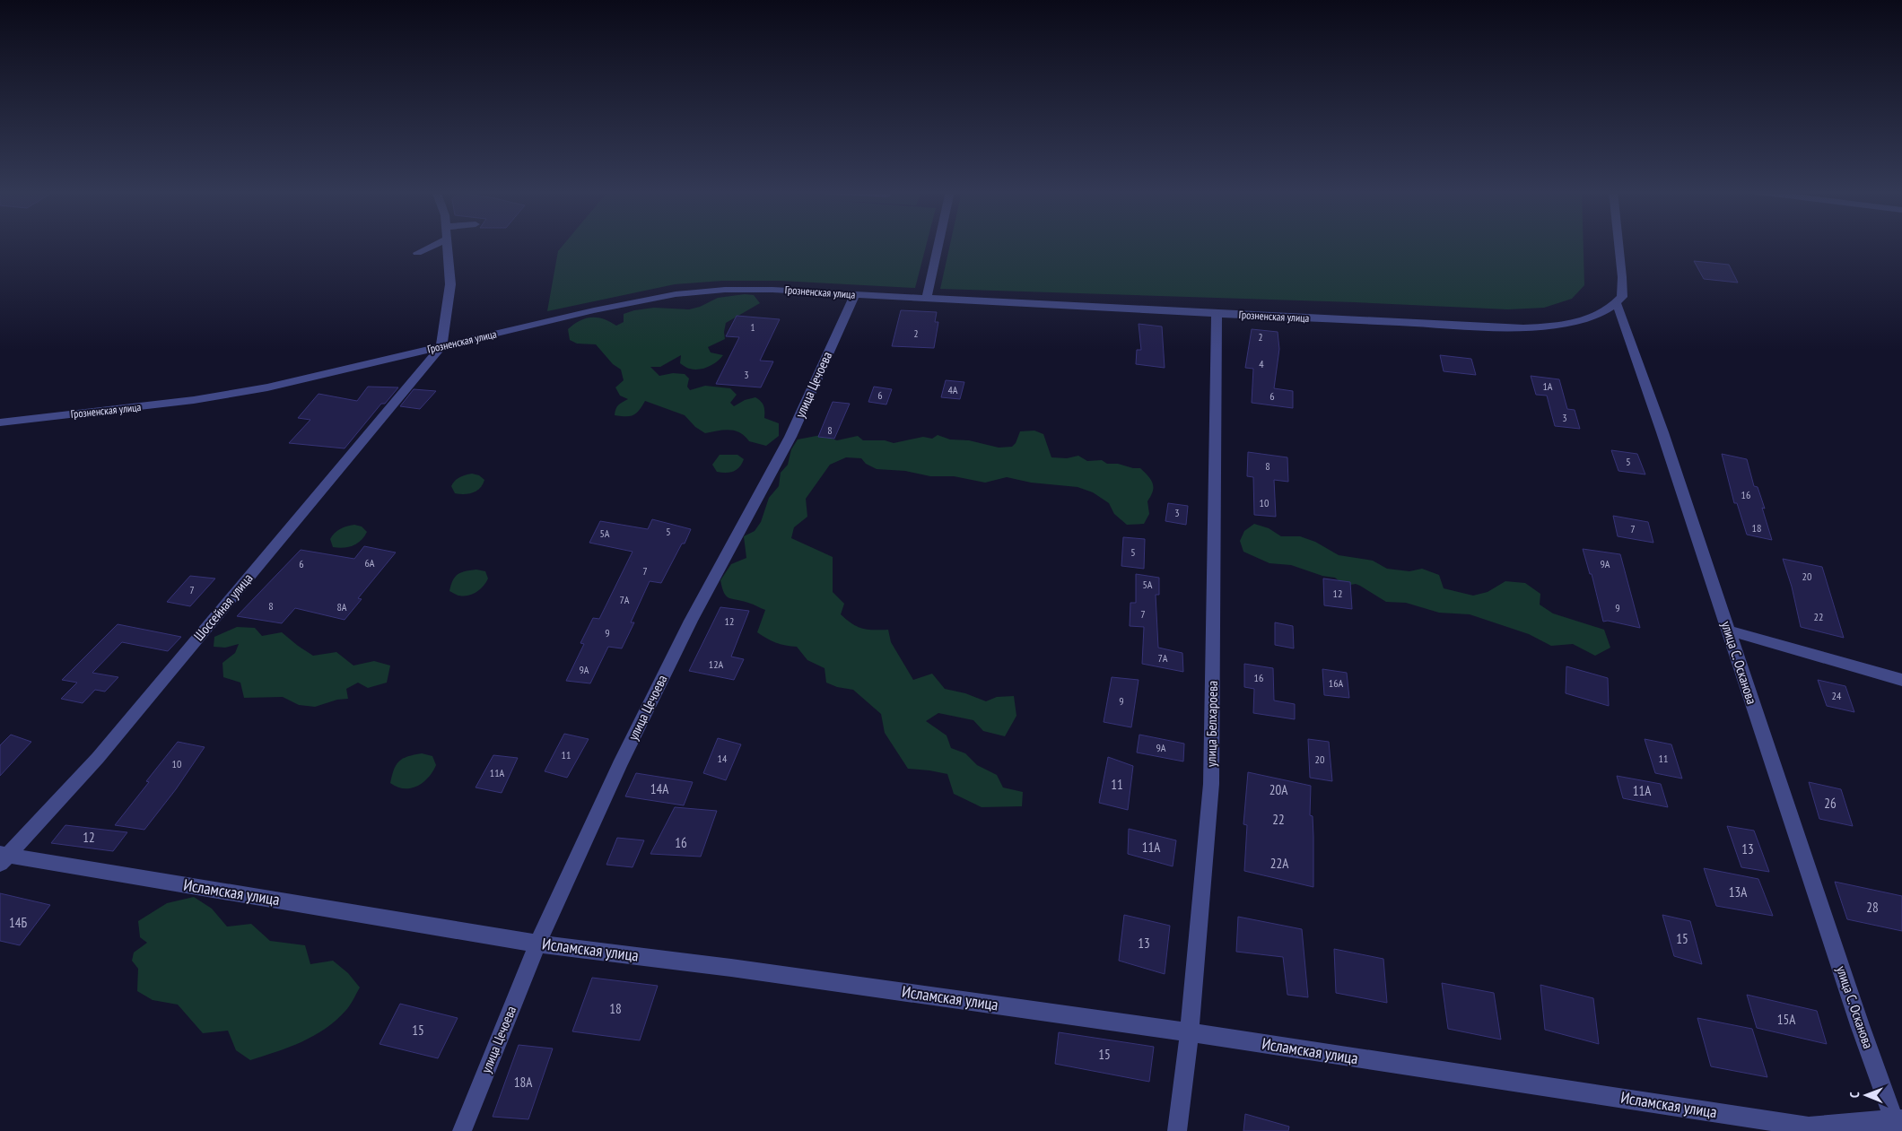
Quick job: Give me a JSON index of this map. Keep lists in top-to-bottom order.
{
  "streets": {
    "street": [
      "Грозненская улица",
      "улица Цечоева",
      "Шоссейная улица",
      "улица С. Осканова",
      "улица Белхароева",
      "Исламская улица"
    ]
  },
  "crossings": [
    ["Грозненская улица", "улица Цечоева"],
    ["Грозненская улица", "Шоссейная улица"],
    ["Грозненская улица", "улица С. Осканова"],
    ["Грозненская улица", "улица Белхароева"],
    ["улица Цечоева", "Исламская улица"],
    ["Шоссейная улица", "Исламская улица"],
    ["улица С. Осканова", "Исламская улица"],
    ["улица Белхароева", "Исламская улица"]
  ],
  "house_numbers": [
    "1",
    "2",
    "2",
    "4",
    "3",
    "1А",
    "4А",
    "6",
    "6",
    "3",
    "8",
    "5",
    "8",
    "16",
    "10",
    "3",
    "18",
    "7",
    "5",
    "5А",
    "5",
    "6А",
    "6",
    "9А",
    "7",
    "20",
    "5А",
    "7",
    "12",
    "7А",
    "8",
    "8А",
    "9",
    "7",
    "22",
    "12",
    "9",
    "7А",
    "12А",
    "9А",
    "16",
    "16А",
    "24",
    "9",
    "9А",
    "11",
    "14",
    "11",
    "20",
    "10",
    "11А",
    "11",
    "14А",
    "20А",
    "11А",
    "26",
    "22",
    "12",
    "16",
    "11А",
    "13",
    "22А",
    "13А",
    "28",
    "14Б",
    "15",
    "13",
    "18",
    "15А",
    "15",
    "15",
    "18А"
  ],
  "north": "left"
}
